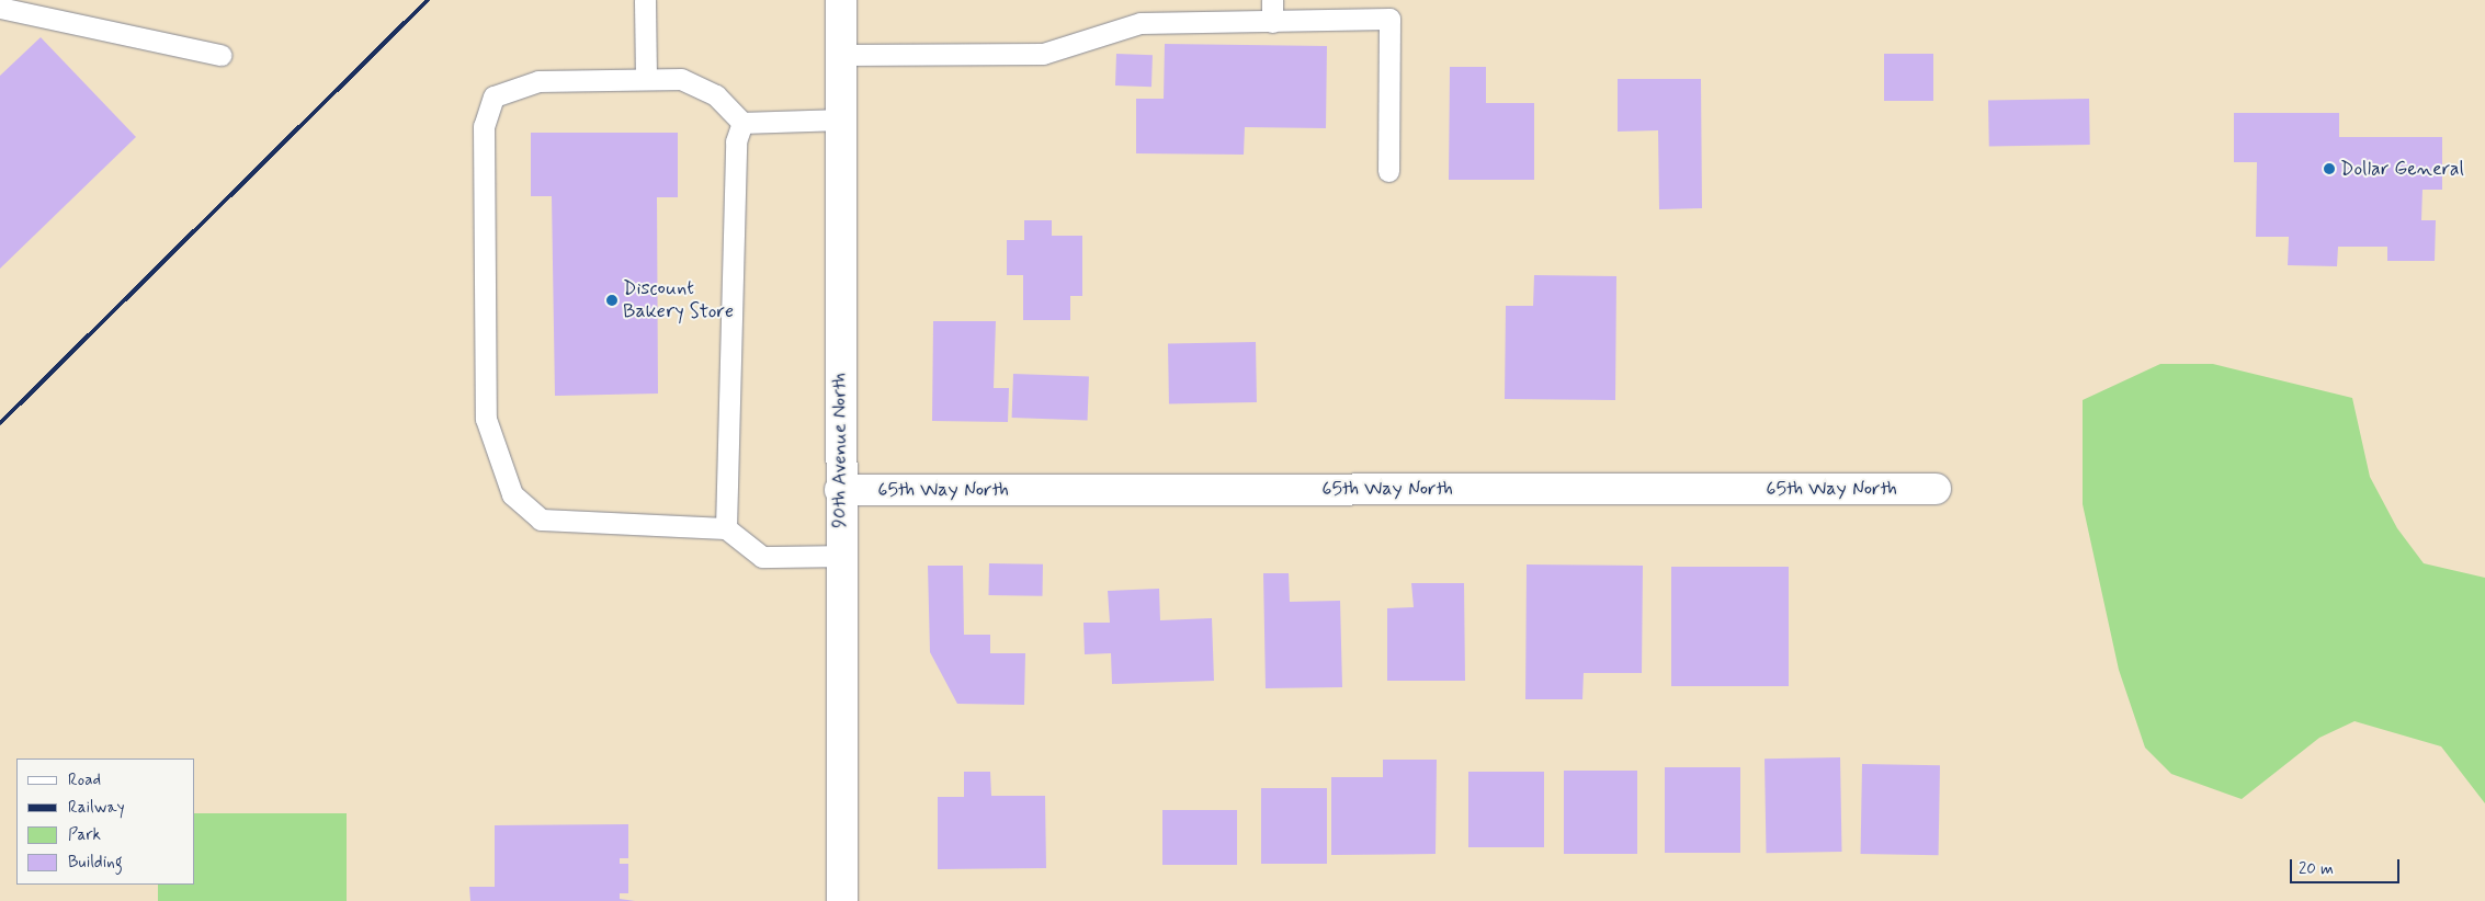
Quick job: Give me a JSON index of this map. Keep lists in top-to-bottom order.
{
  "streets": {
    "street": ["90th Avenue North", "65th Way North"]
  },
  "crossings": [
    ["90th Avenue North", "65th Way North"]
  ],
  "places": ["Dollar General", "Discount Bakery Store"],
  "legend": [
    "Road",
    "Railway",
    "Park",
    "Building"
  ],
  "scale_bar": "20 m"
}
